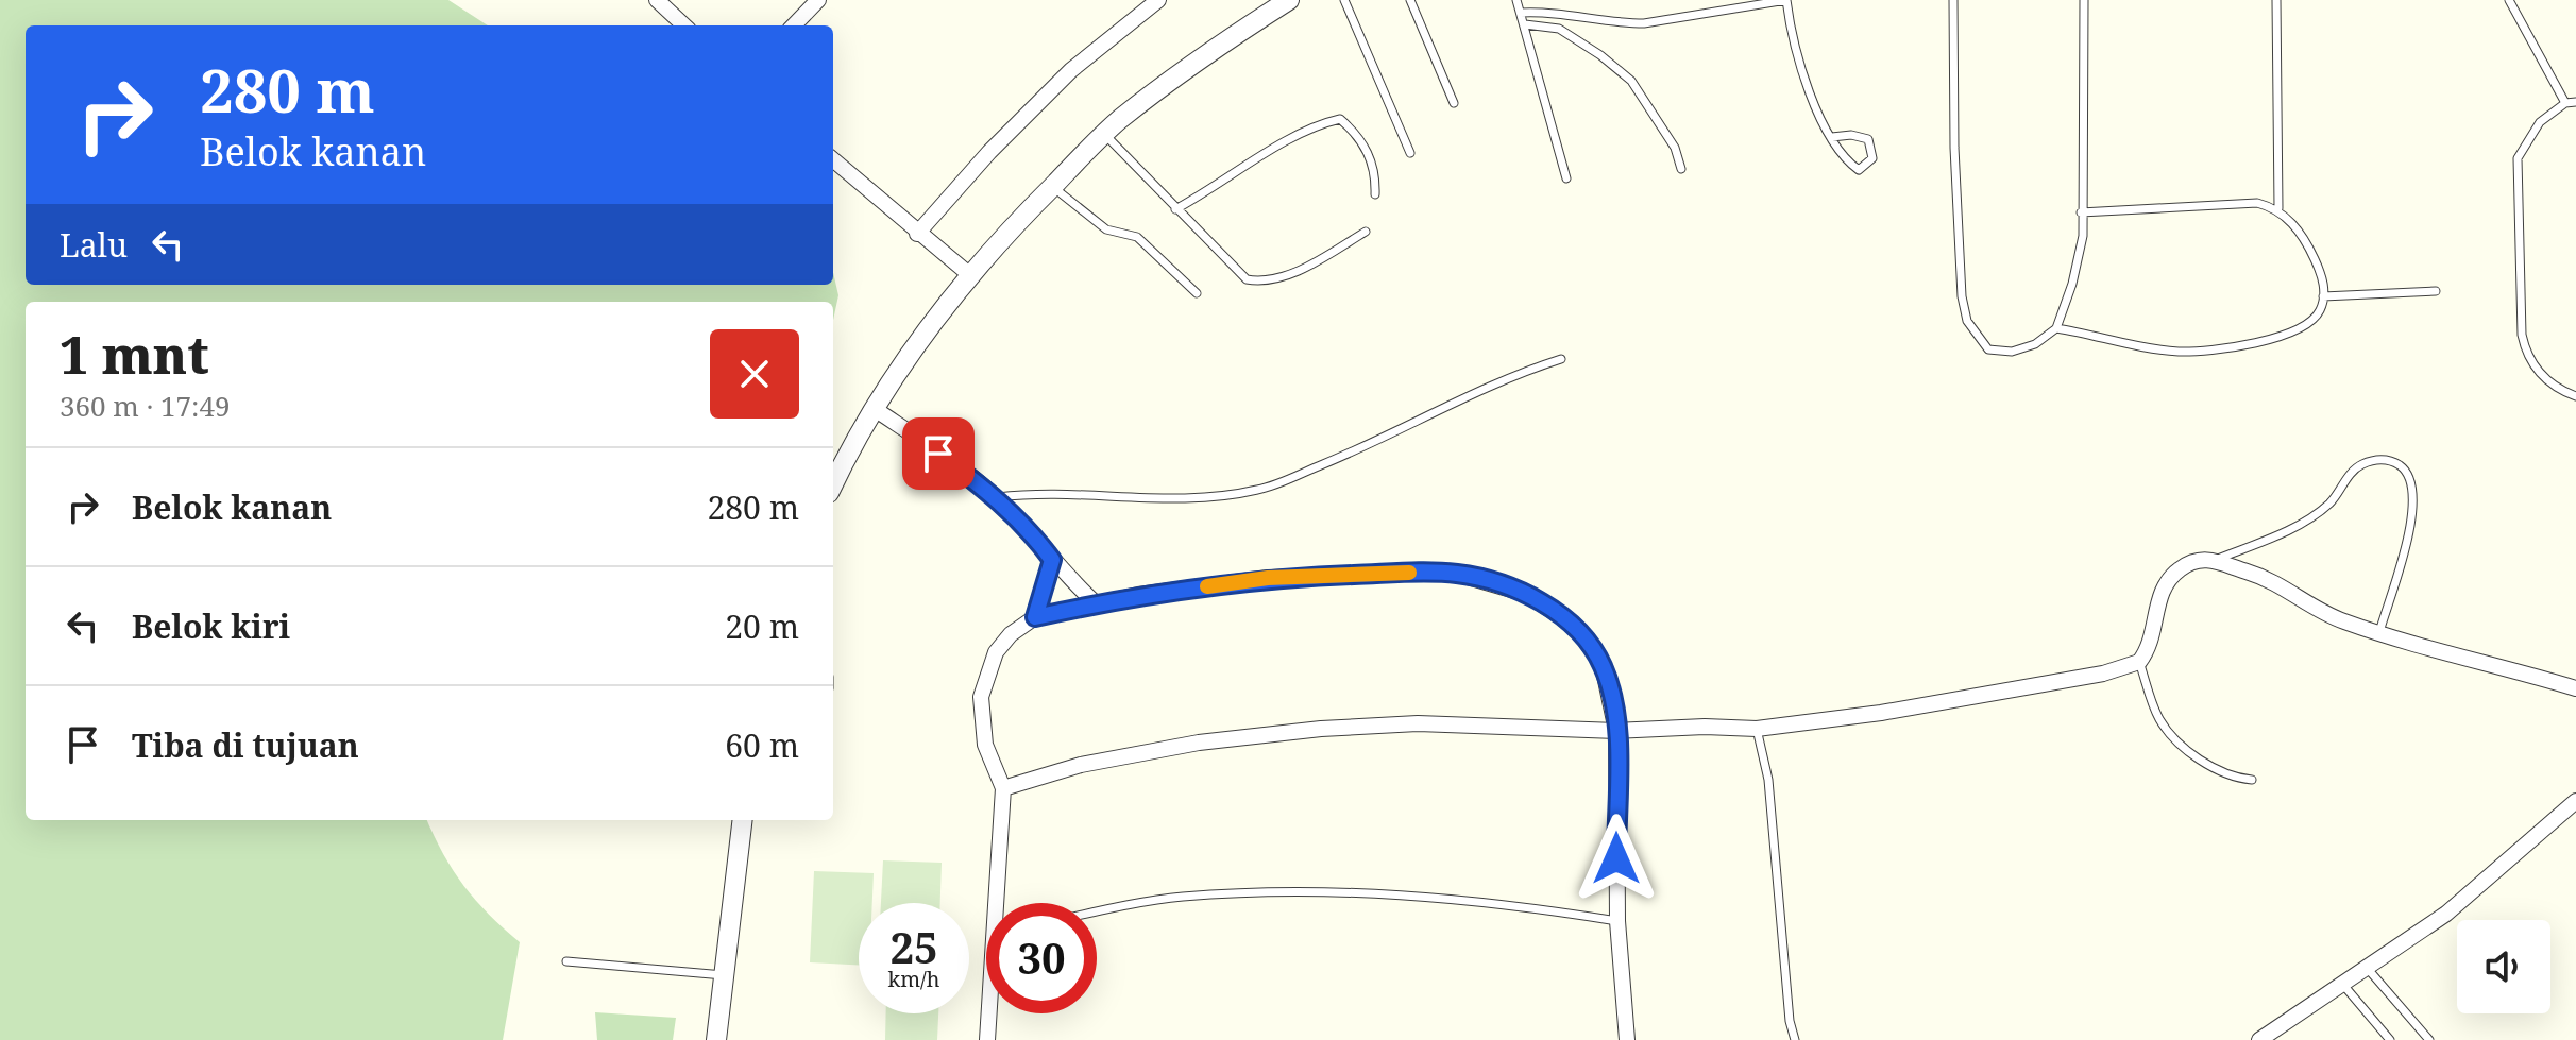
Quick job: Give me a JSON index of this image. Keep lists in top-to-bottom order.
{
  "page": {
    "turn": ["280 m", "Belok kanan"],
    "then": "Lalu",
    "heading": ["1 mnt", "360 m · 17:49"],
    "list": [
      {
        "name": "Belok kanan",
        "value": "280 m"
      },
      {
        "name": "Belok kiri",
        "value": "20 m"
      },
      {
        "name": "Tiba di tujuan",
        "value": "60 m"
      }
    ],
    "speed": "25 km/h",
    "limit": "30"
  }
}
